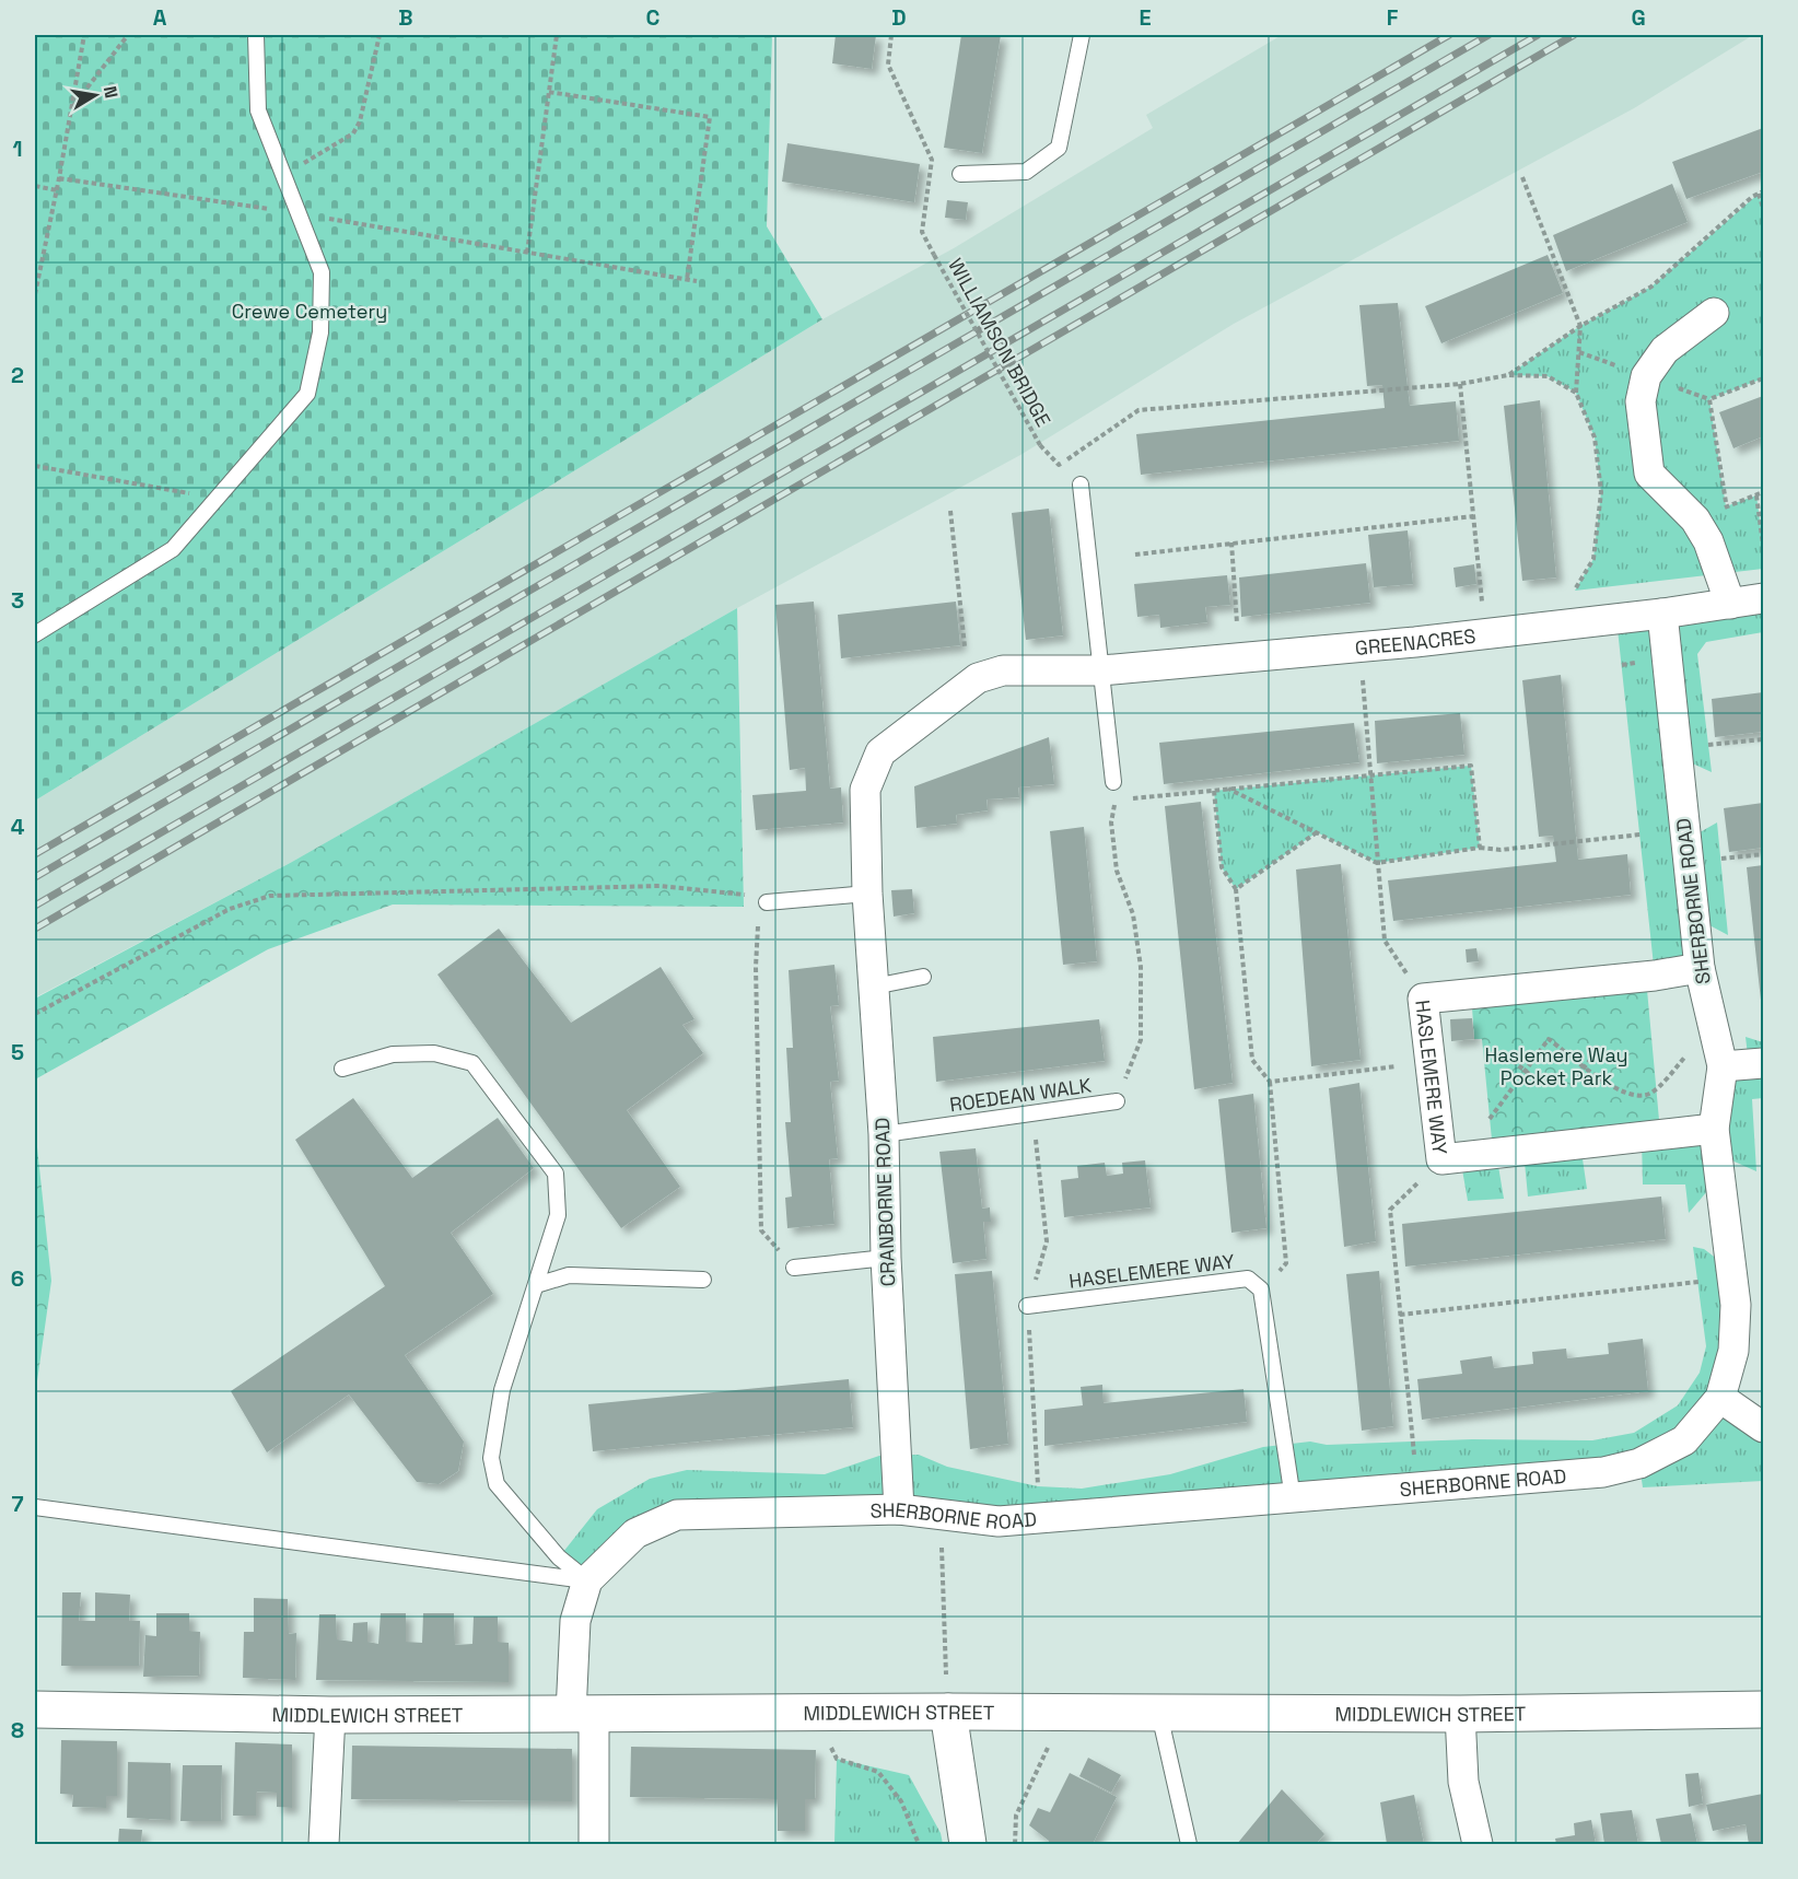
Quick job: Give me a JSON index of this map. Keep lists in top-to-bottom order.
{
  "streets": {
    "main road": ["MIDDLEWICH STREET"],
    "street": [
      "GREENACRES",
      "SHERBORNE ROAD",
      "HASLEMERE WAY",
      "CRANBORNE ROAD"
    ],
    "lane": ["ROEDEAN WALK", "HASELEMERE WAY"],
    "path": ["WILLIAMSON BRIDGE"]
  },
  "crossings": [
    ["GREENACRES", "SHERBORNE ROAD"],
    ["GREENACRES", "CRANBORNE ROAD"],
    ["SHERBORNE ROAD", "HASLEMERE WAY"],
    ["SHERBORNE ROAD", "CRANBORNE ROAD"],
    ["SHERBORNE ROAD", "MIDDLEWICH STREET"],
    ["ROEDEAN WALK", "CRANBORNE ROAD"]
  ],
  "parks": ["Crewe Cemetery", "Haslemere Way Pocket Park"],
  "north": "right",
  "grid": {
    "columns": [
      "A",
      "B",
      "C",
      "D",
      "E",
      "F",
      "G"
    ],
    "rows": [
      "1",
      "2",
      "3",
      "4",
      "5",
      "6",
      "7",
      "8"
    ]
  }
}
